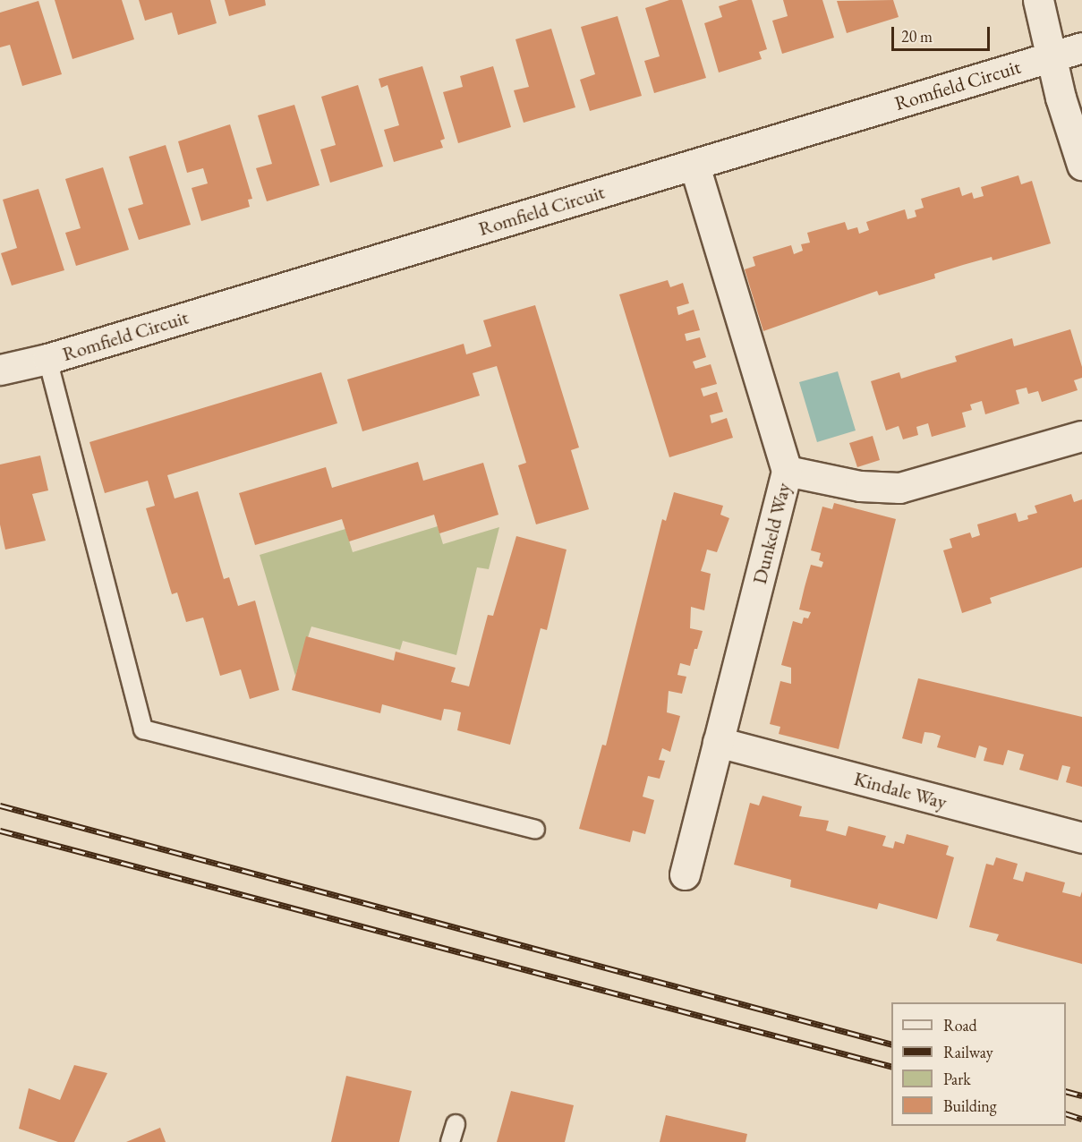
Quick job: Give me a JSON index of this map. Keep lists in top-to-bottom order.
{
  "streets": {
    "street": ["Romfield Circuit", "Dunkeld Way", "Kindale Way"]
  },
  "crossings": [
    ["Romfield Circuit", "Dunkeld Way"],
    ["Dunkeld Way", "Kindale Way"]
  ],
  "legend": [
    "Road",
    "Railway",
    "Park",
    "Building"
  ],
  "scale_bar": "20 m"
}
